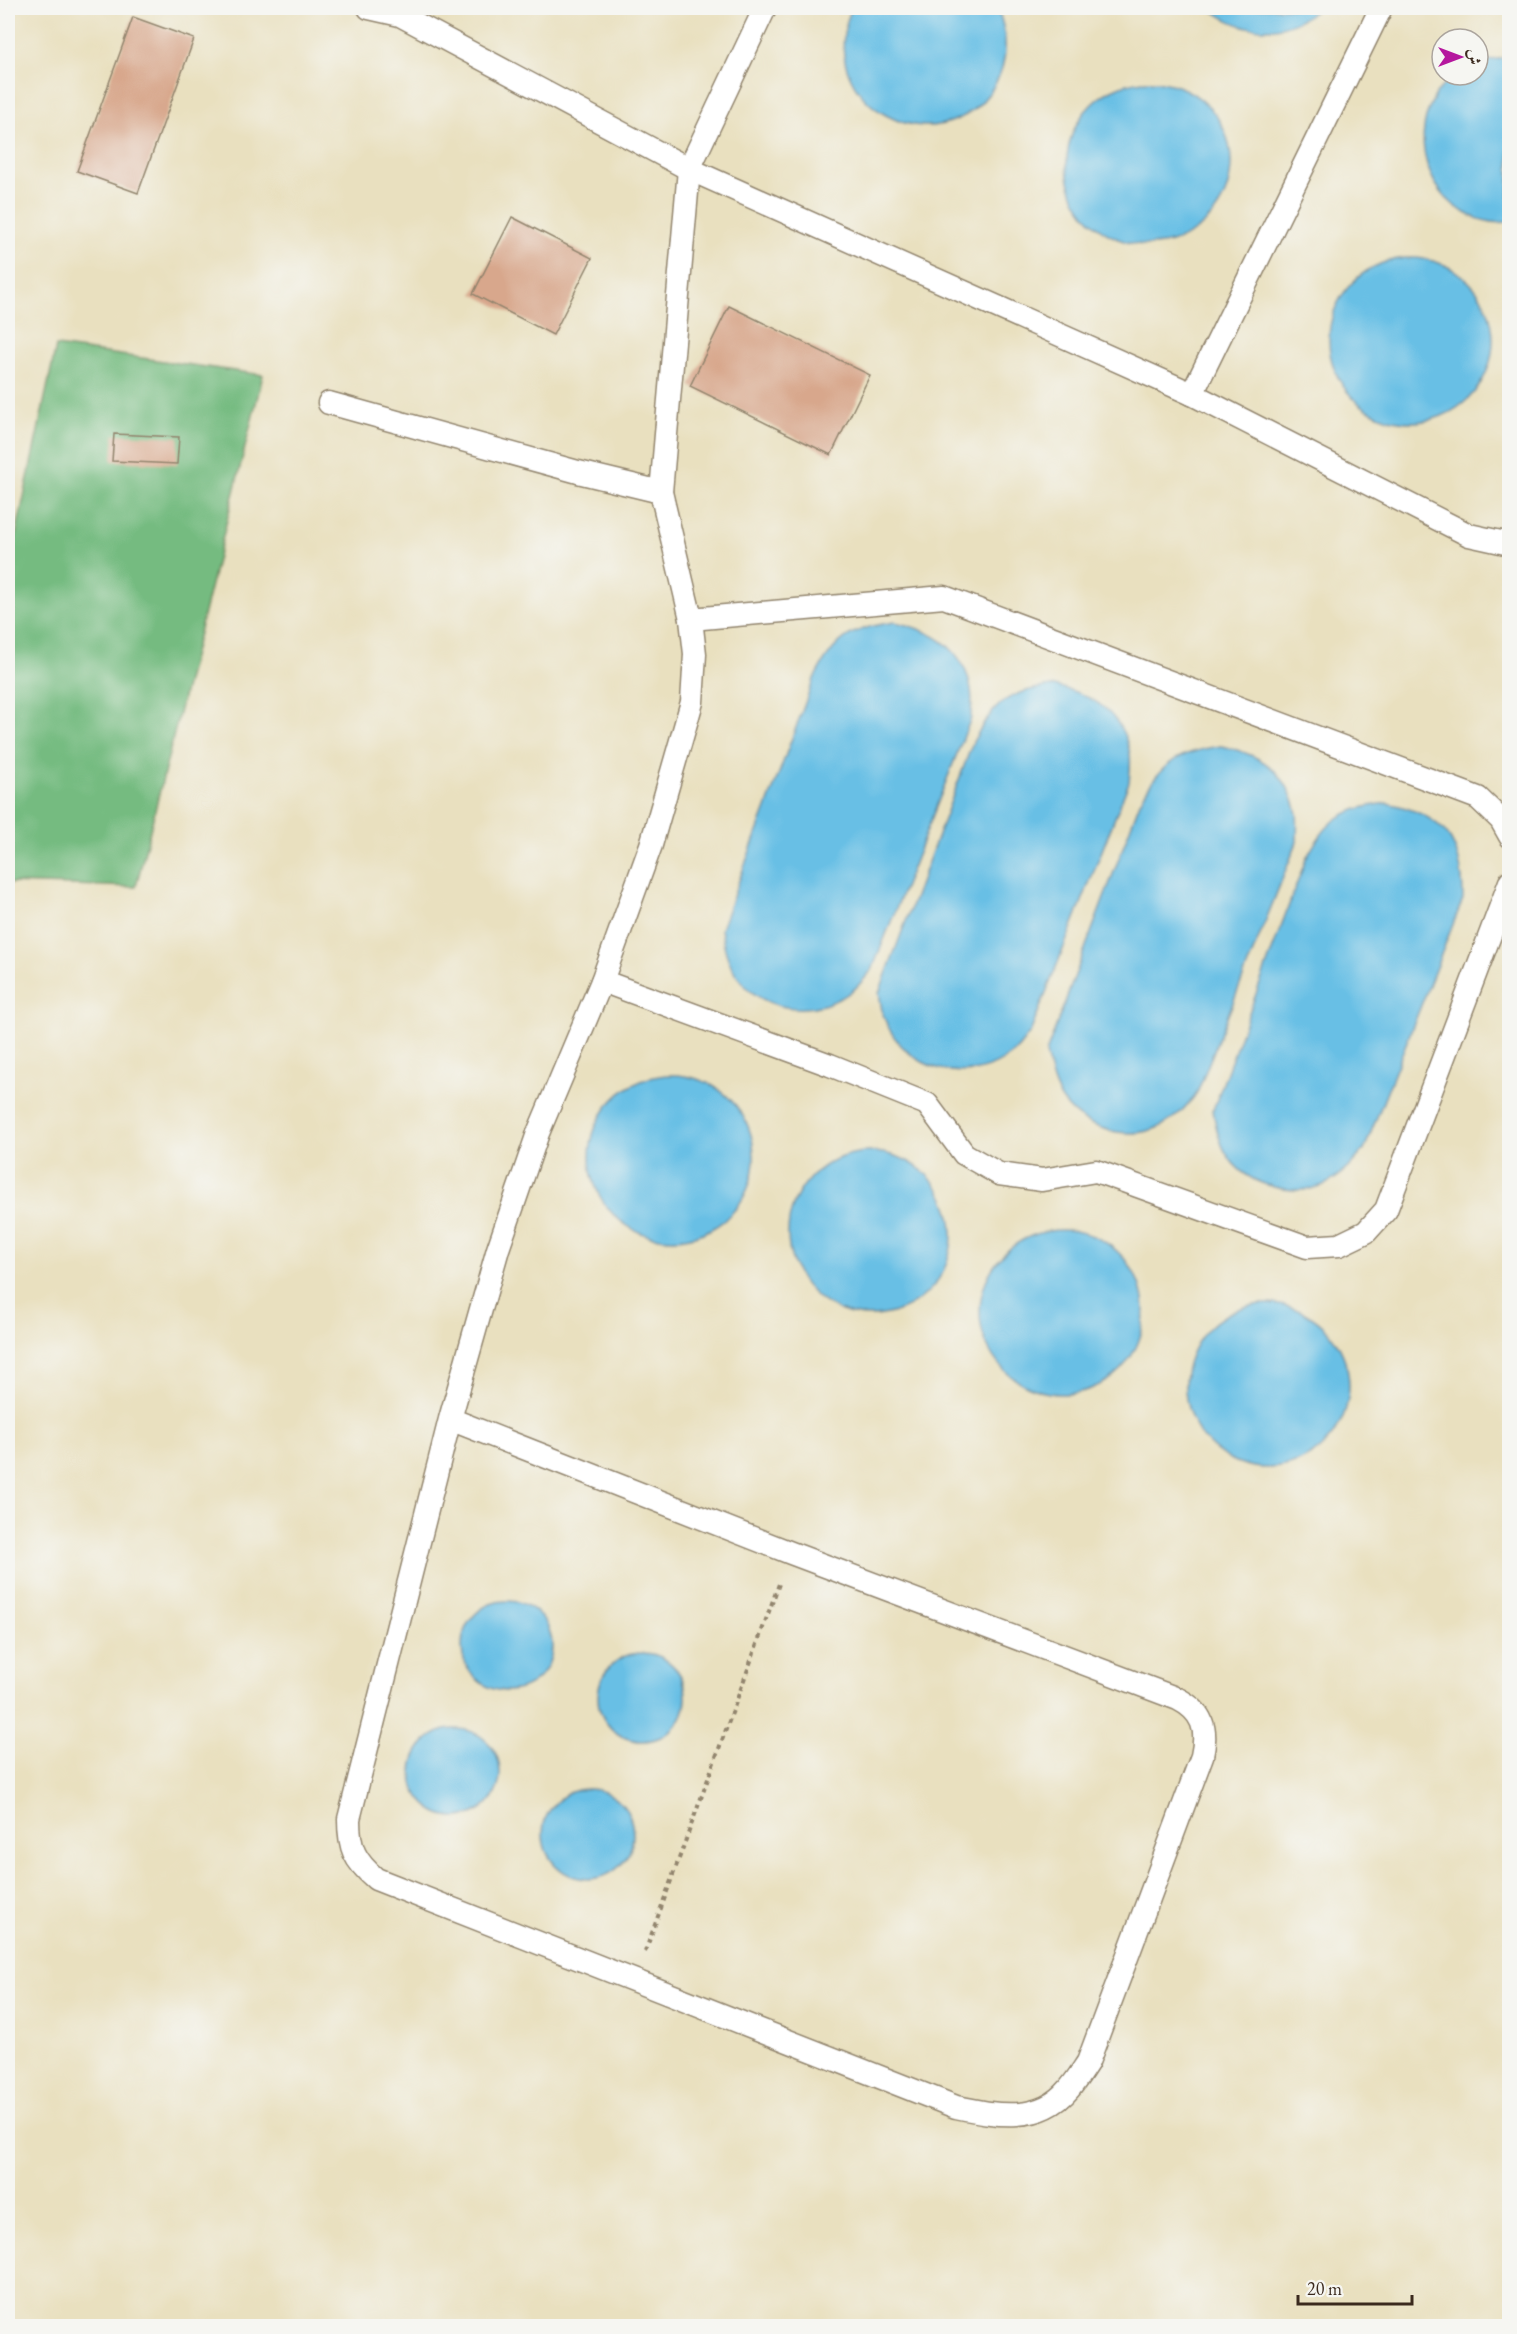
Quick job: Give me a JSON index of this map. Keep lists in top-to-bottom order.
{
  "scale_bar": "20 m",
  "north": "right"
}
